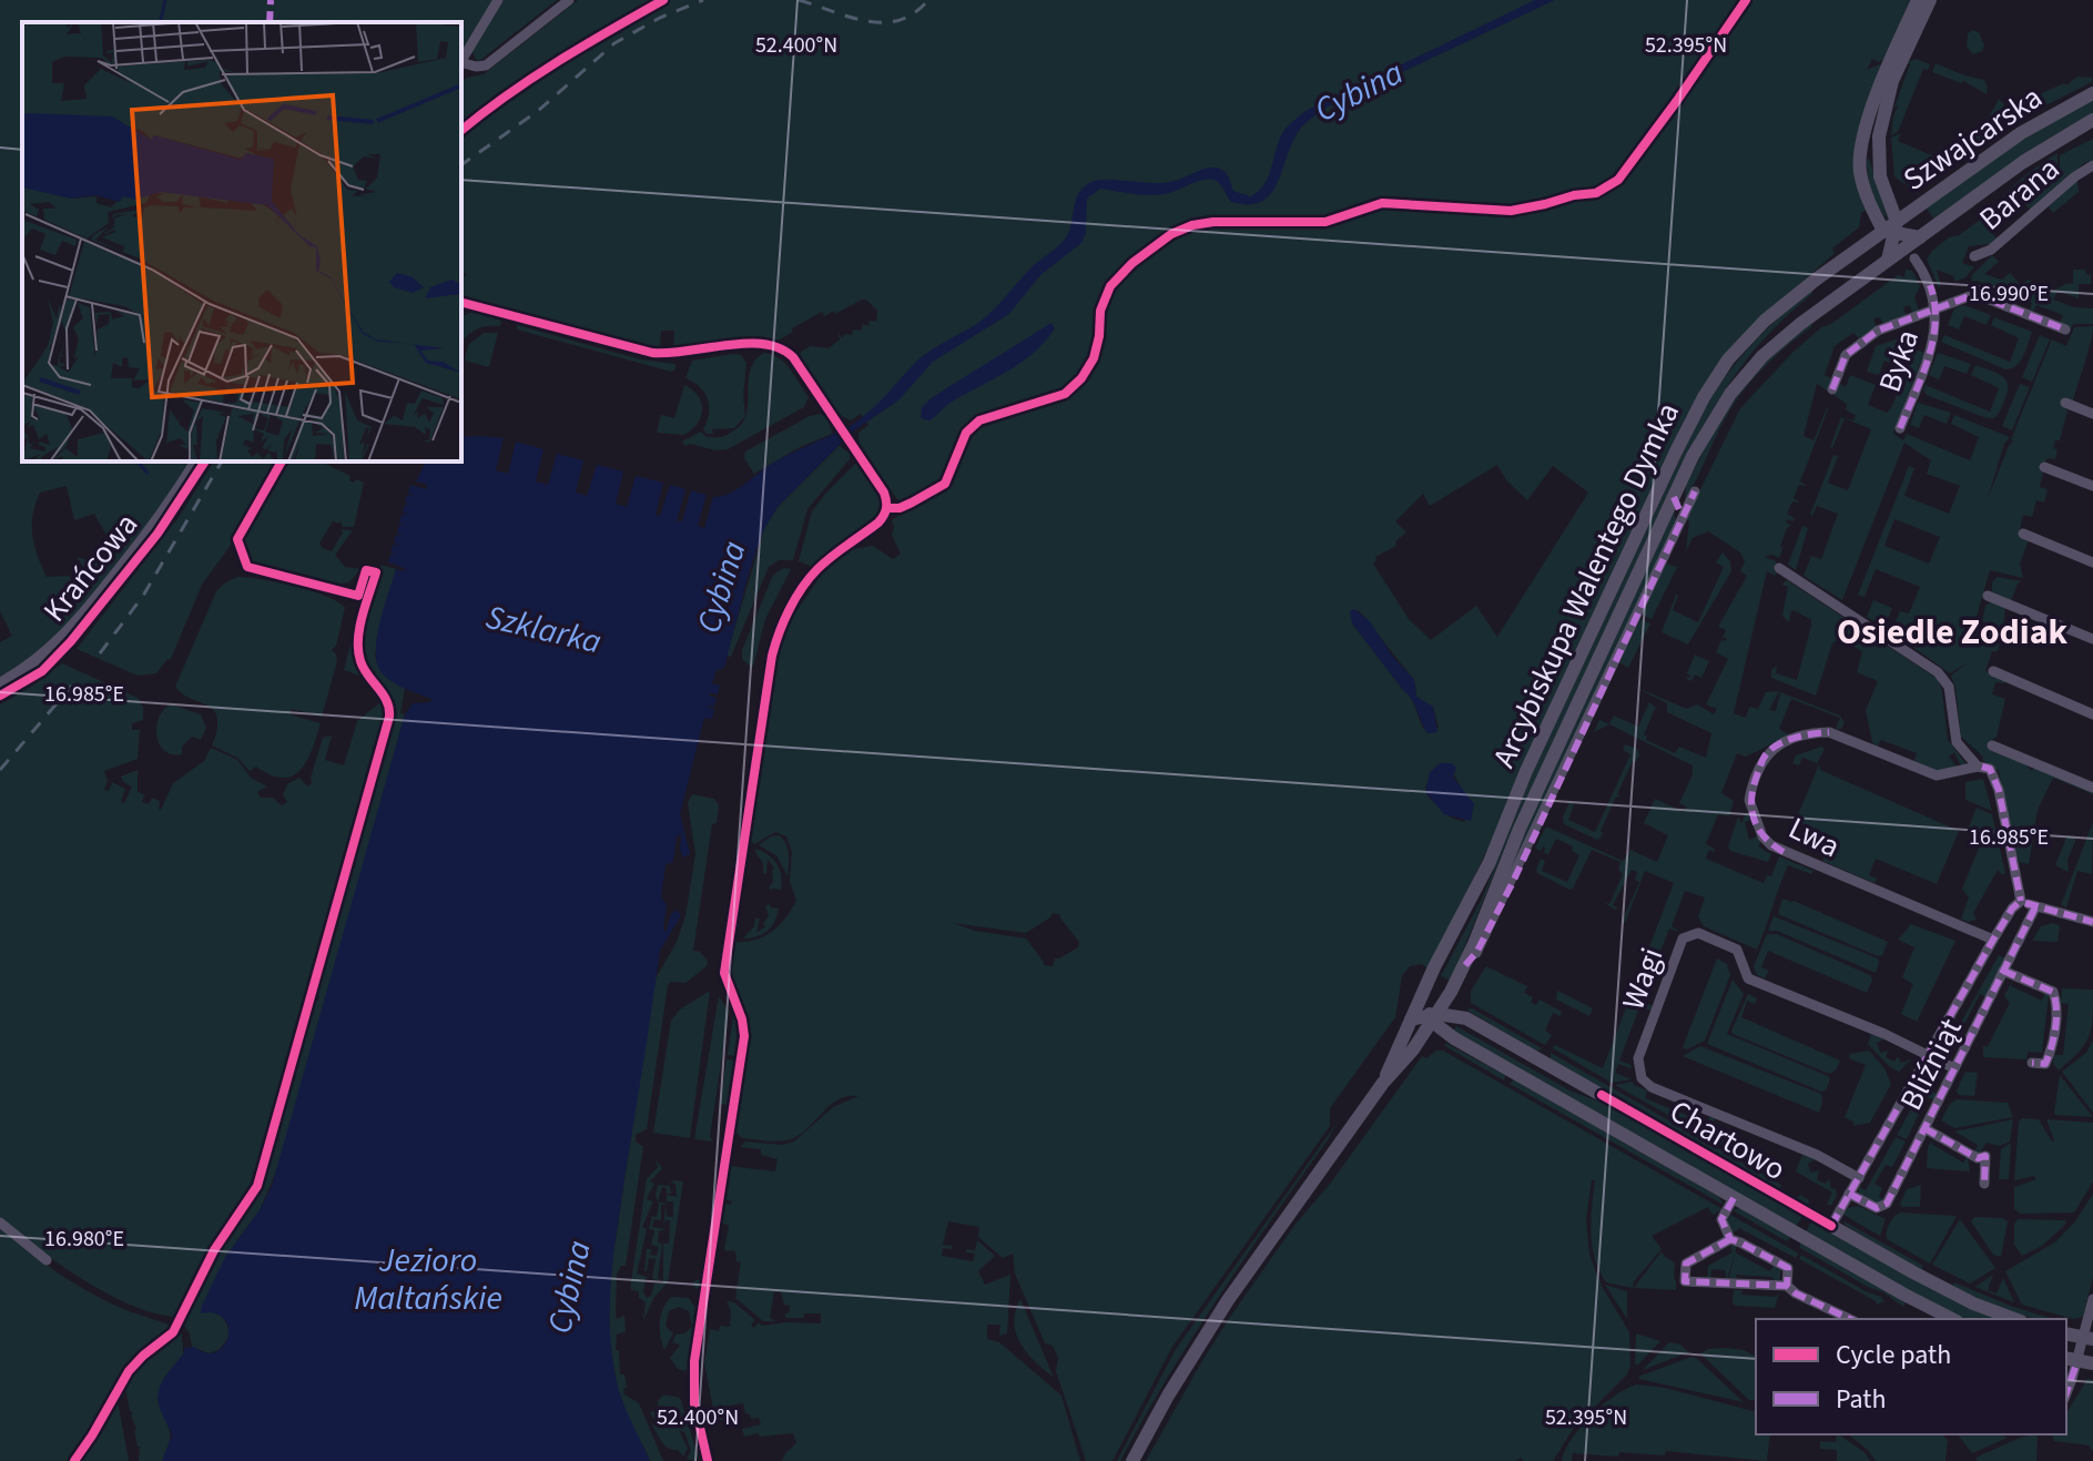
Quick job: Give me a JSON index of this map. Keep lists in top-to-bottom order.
{
  "streets": {
    "street": [
      "Szwajcarska",
      "Barana",
      "Byka",
      "Krańcowa",
      "Arcybiskupa Walentego Dymka",
      "Lwa",
      "Wagi",
      "Bliźniąt",
      "Chartowo"
    ]
  },
  "crossings": [
    ["Szwajcarska", "Arcybiskupa Walentego Dymka"],
    ["Arcybiskupa Walentego Dymka", "Chartowo"],
    ["Lwa", "Bliźniąt"],
    ["Wagi", "Bliźniąt"],
    ["Bliźniąt", "Chartowo"]
  ],
  "districts": ["Osiedle Zodiak"],
  "water": ["Cybina", "Szklarka", "Jezioro Maltańskie"],
  "legend": ["Cycle path", "Path"],
  "coordinates": [
    "52.400°N",
    "52.395°N",
    "16.990°E",
    "16.985°E",
    "16.980°E"
  ]
}
